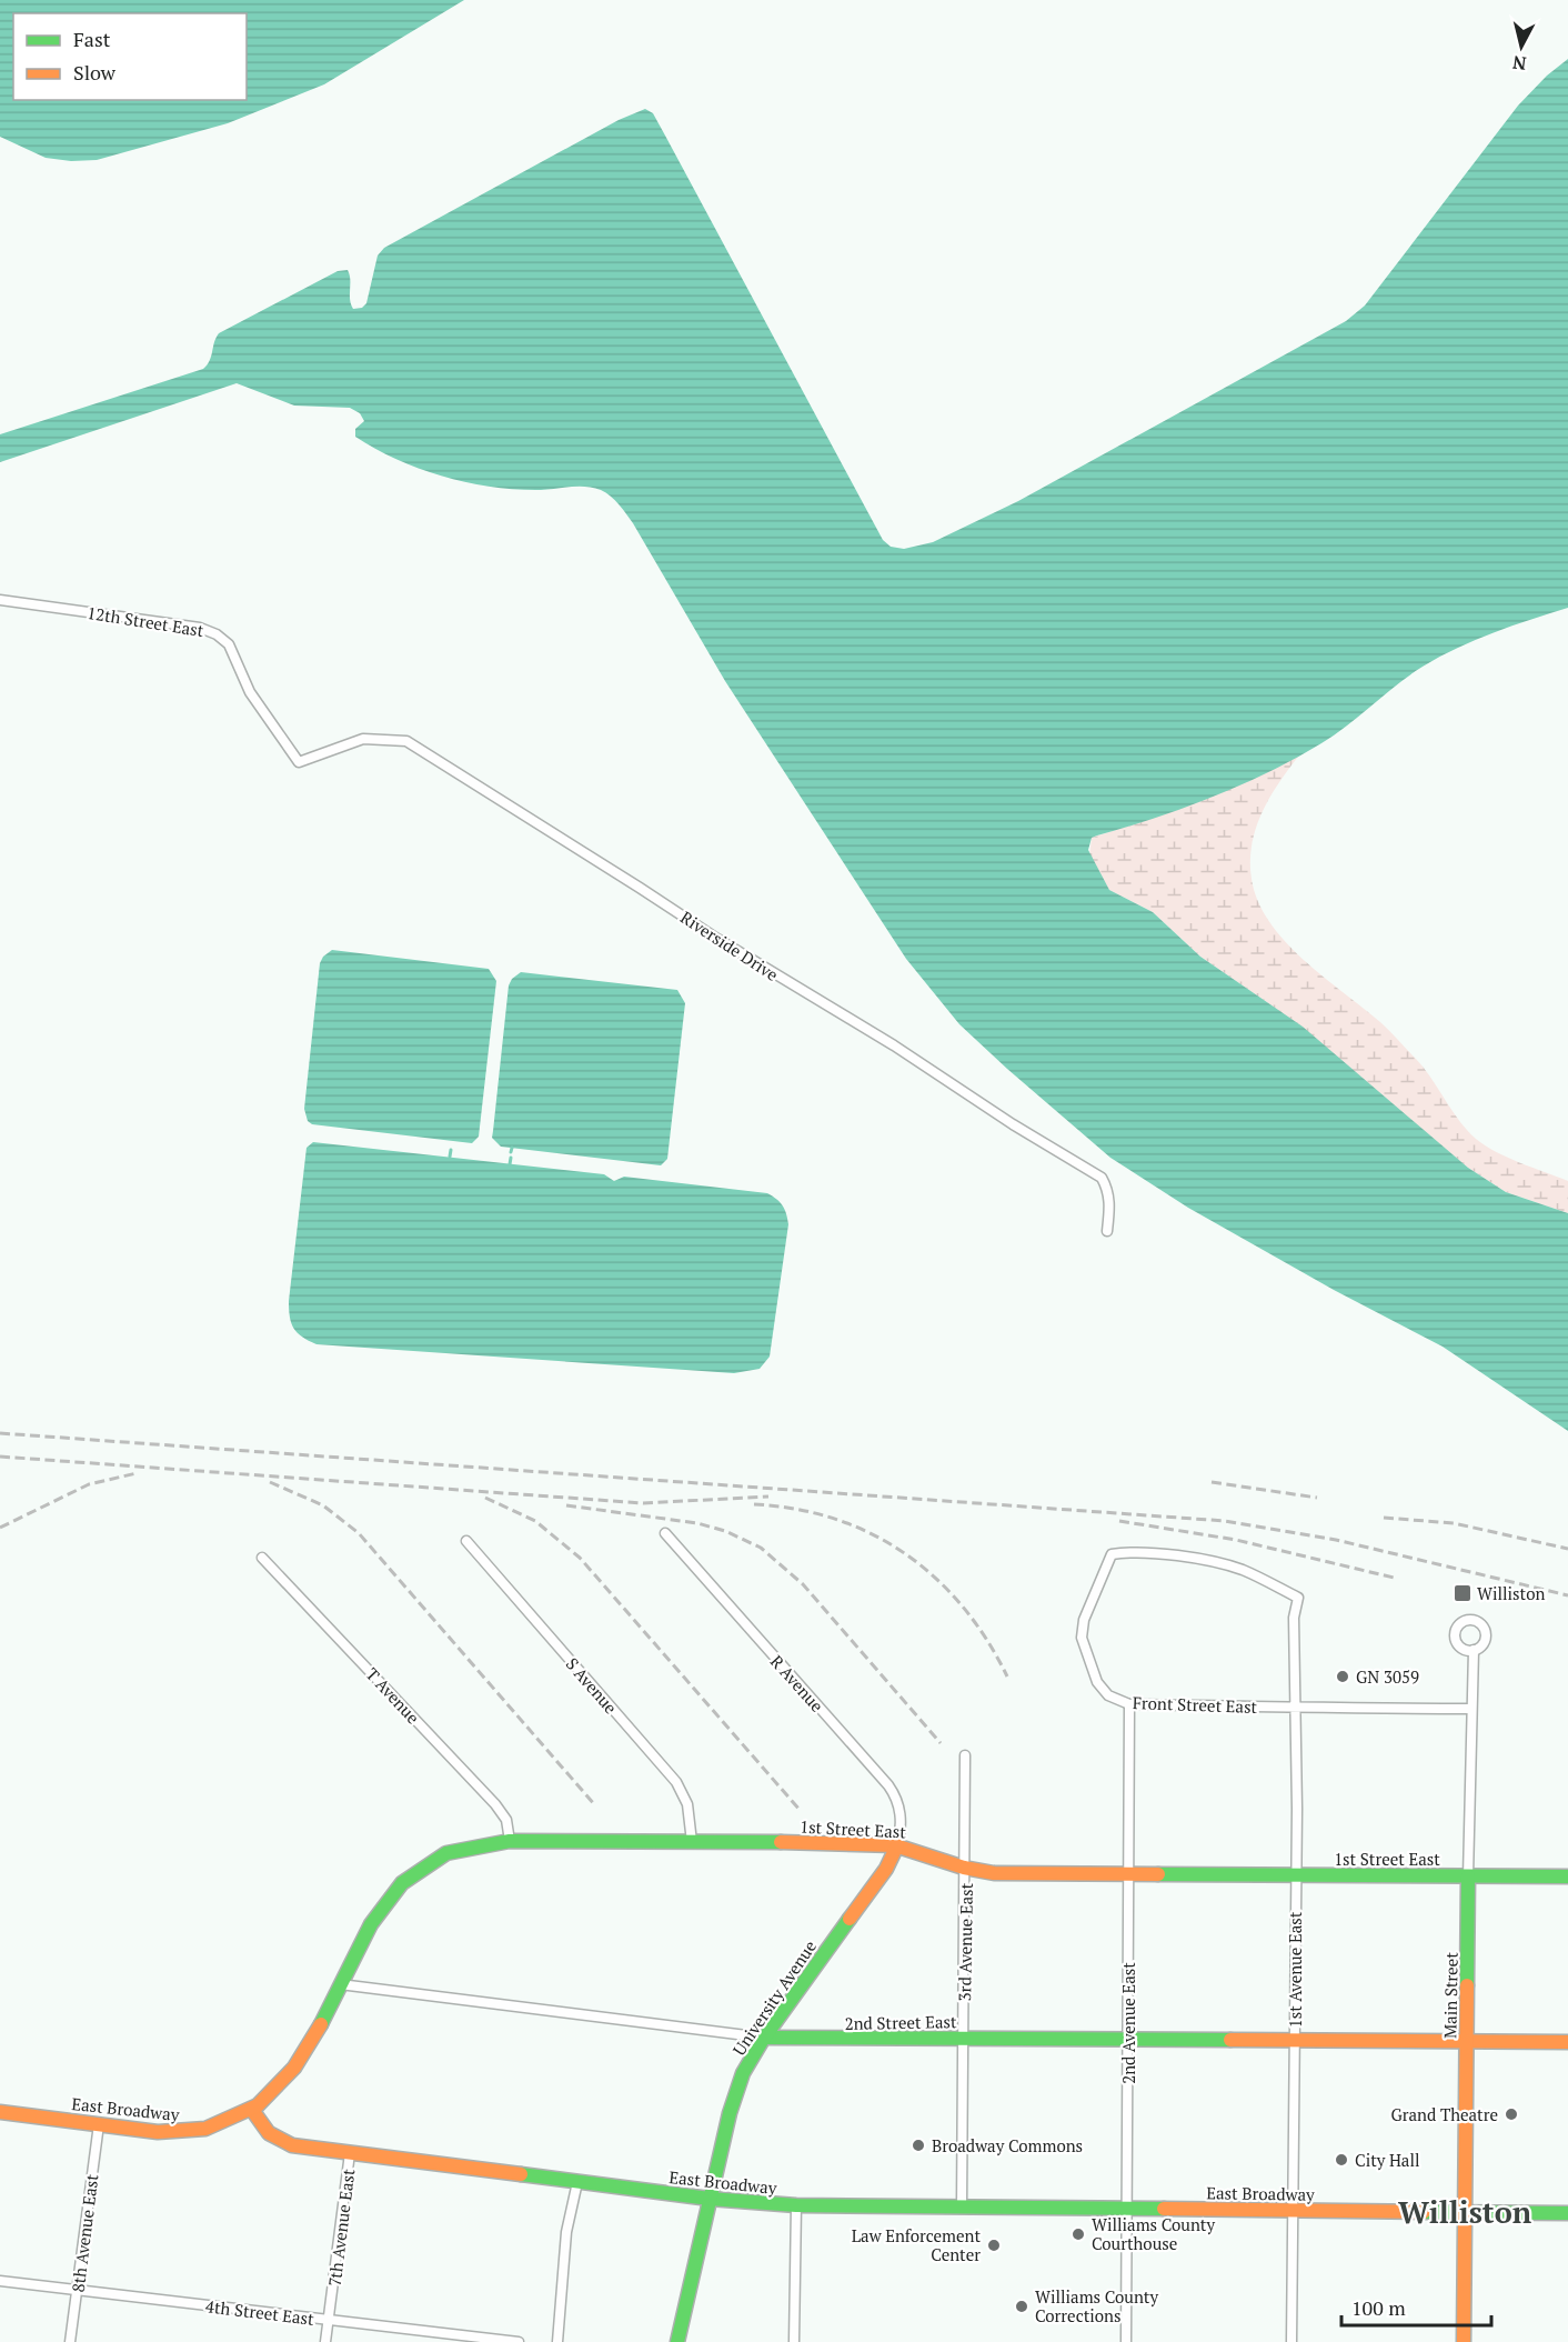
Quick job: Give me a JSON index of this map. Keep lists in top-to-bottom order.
{
  "streets": {
    "main road": [
      "1st Street East",
      "Main Street",
      "University Avenue",
      "2nd Street East",
      "East Broadway"
    ],
    "street": [
      "12th Street East",
      "Riverside Drive",
      "R Avenue",
      "S Avenue",
      "T Avenue",
      "Front Street East",
      "3rd Avenue East",
      "1st Avenue East",
      "2nd Avenue East",
      "7th Avenue East",
      "8th Avenue East",
      "4th Street East"
    ]
  },
  "crossings": [
    ["12th Street East", "Riverside Drive"],
    ["R Avenue", "1st Street East"],
    ["R Avenue", "University Avenue"],
    ["S Avenue", "1st Street East"],
    ["T Avenue", "1st Street East"],
    ["Front Street East", "1st Avenue East"],
    ["Front Street East", "Main Street"],
    ["Front Street East", "2nd Avenue East"],
    ["1st Street East", "3rd Avenue East"],
    ["1st Street East", "1st Avenue East"],
    ["1st Street East", "Main Street"],
    ["1st Street East", "University Avenue"],
    ["1st Street East", "2nd Street East"],
    ["1st Street East", "2nd Avenue East"],
    ["1st Street East", "East Broadway"],
    ["3rd Avenue East", "2nd Street East"],
    ["3rd Avenue East", "East Broadway"],
    ["1st Avenue East", "2nd Street East"],
    ["1st Avenue East", "East Broadway"],
    ["Main Street", "2nd Street East"],
    ["Main Street", "East Broadway"],
    ["University Avenue", "2nd Street East"],
    ["University Avenue", "East Broadway"],
    ["2nd Street East", "2nd Avenue East"],
    ["2nd Avenue East", "East Broadway"],
    ["East Broadway", "7th Avenue East"],
    ["East Broadway", "8th Avenue East"],
    ["7th Avenue East", "4th Street East"],
    ["8th Avenue East", "4th Street East"]
  ],
  "districts": ["Williston"],
  "places": {
    "transit": ["Williston"],
    "other": [
      "GN 3059",
      "Grand Theatre",
      "Broadway Commons",
      "City Hall",
      "Williams County Courthouse",
      "Law Enforcement Center",
      "Williams County Corrections"
    ]
  },
  "legend": ["Fast", "Slow"],
  "scale_bar": "100 m",
  "north": "bottom"
}
